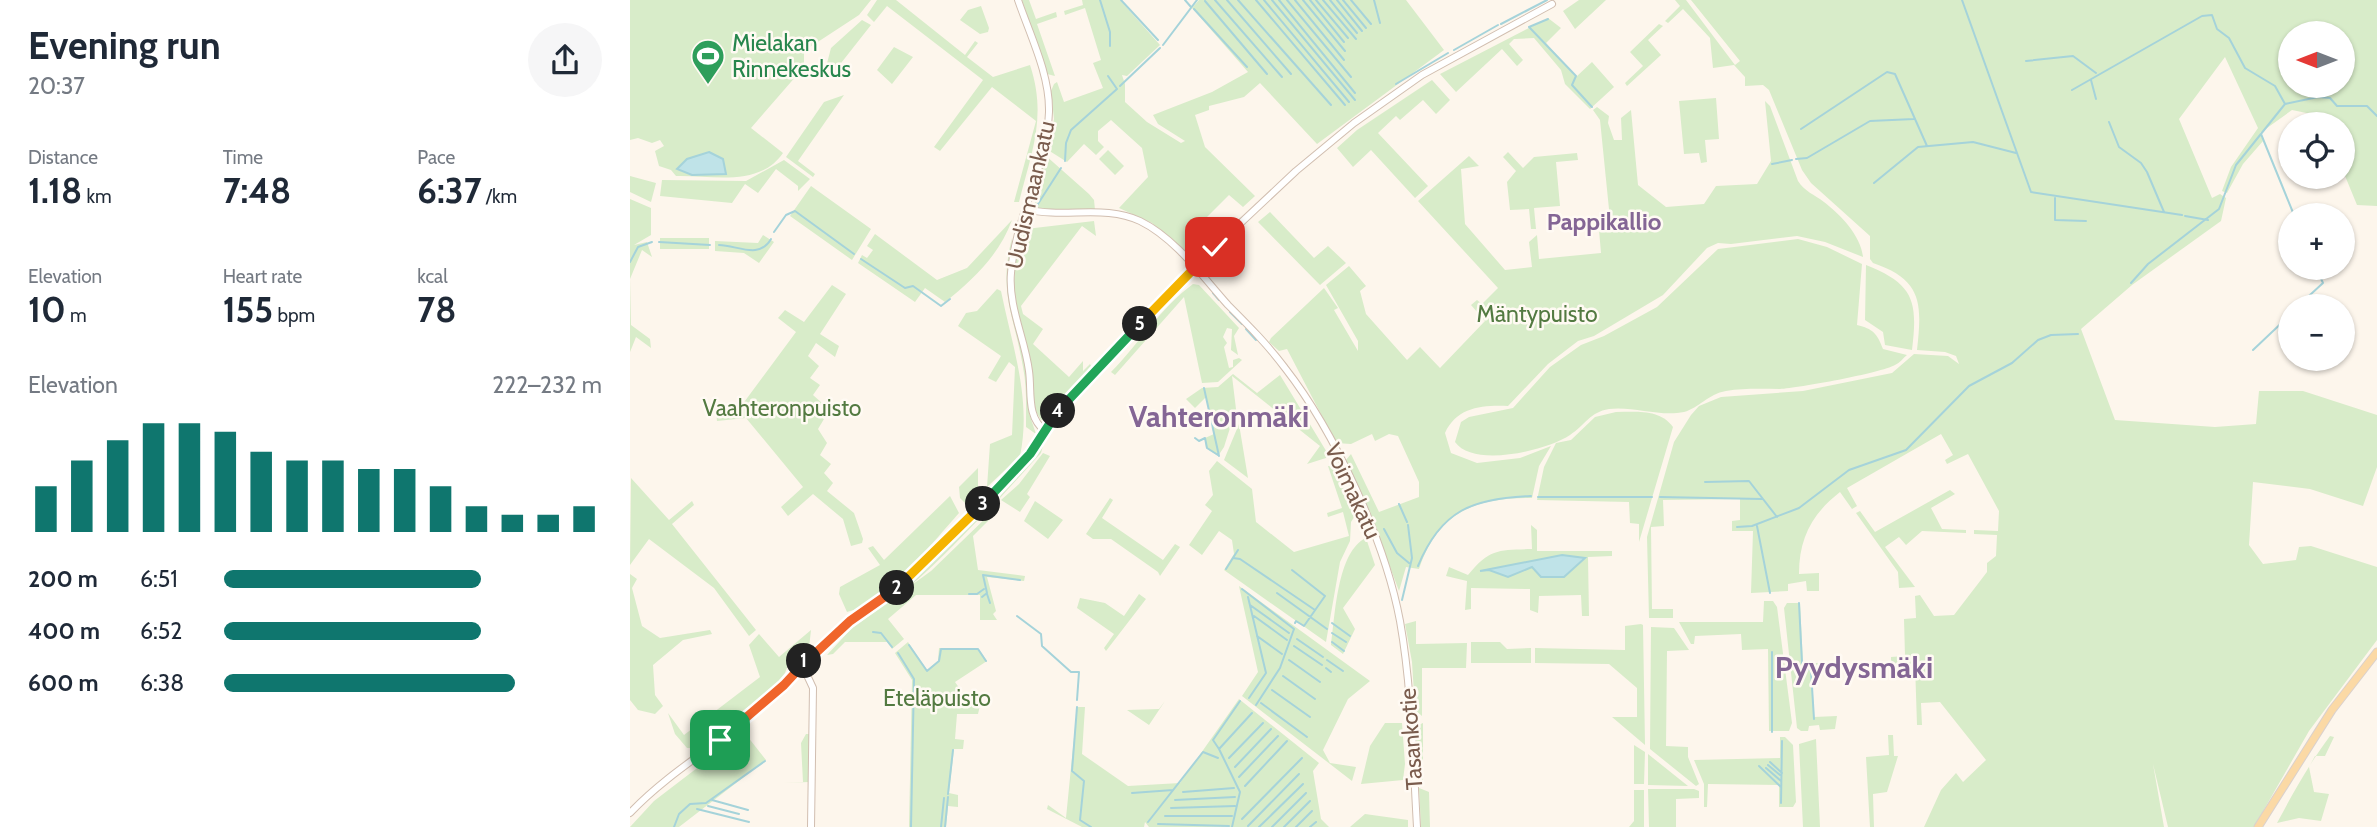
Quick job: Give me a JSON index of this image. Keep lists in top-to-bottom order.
{
  "streets": {
    "street": ["Uudismaankatu", "Voimakatu", "Tasankotie"]
  },
  "crossings": [
    ["Uudismaankatu", "Voimakatu"],
    ["Voimakatu", "Tasankotie"]
  ],
  "districts": ["Pappikallio", "Vahteronmäki", "Pyydysmäki"],
  "parks": ["Mäntypuisto", "Vaahteronpuisto", "Eteläpuisto"],
  "places": {
    "sports": ["Mielakan Rinnekeskus"]
  },
  "north": "left",
  "page": {
    "heading": ["Evening run", "20:37"],
    "map_buttons": ["+", "−"],
    "stats": [
      ["Distance", "1.18 km"],
      ["Time", "7:48"],
      ["Pace", "6:37 /km"],
      ["Elevation", "10 m"],
      ["Heart rate", "155 bpm"],
      ["kcal", "78"]
    ],
    "pins": [
      "5",
      "4",
      "3",
      "2",
      "1"
    ],
    "chart": ["Elevation", "222–232 m"],
    "list": [
      {
        "name": "200 m",
        "note": "6:51"
      },
      {
        "name": "400 m",
        "note": "6:52"
      },
      {
        "name": "600 m",
        "note": "6:38"
      }
    ]
  }
}
